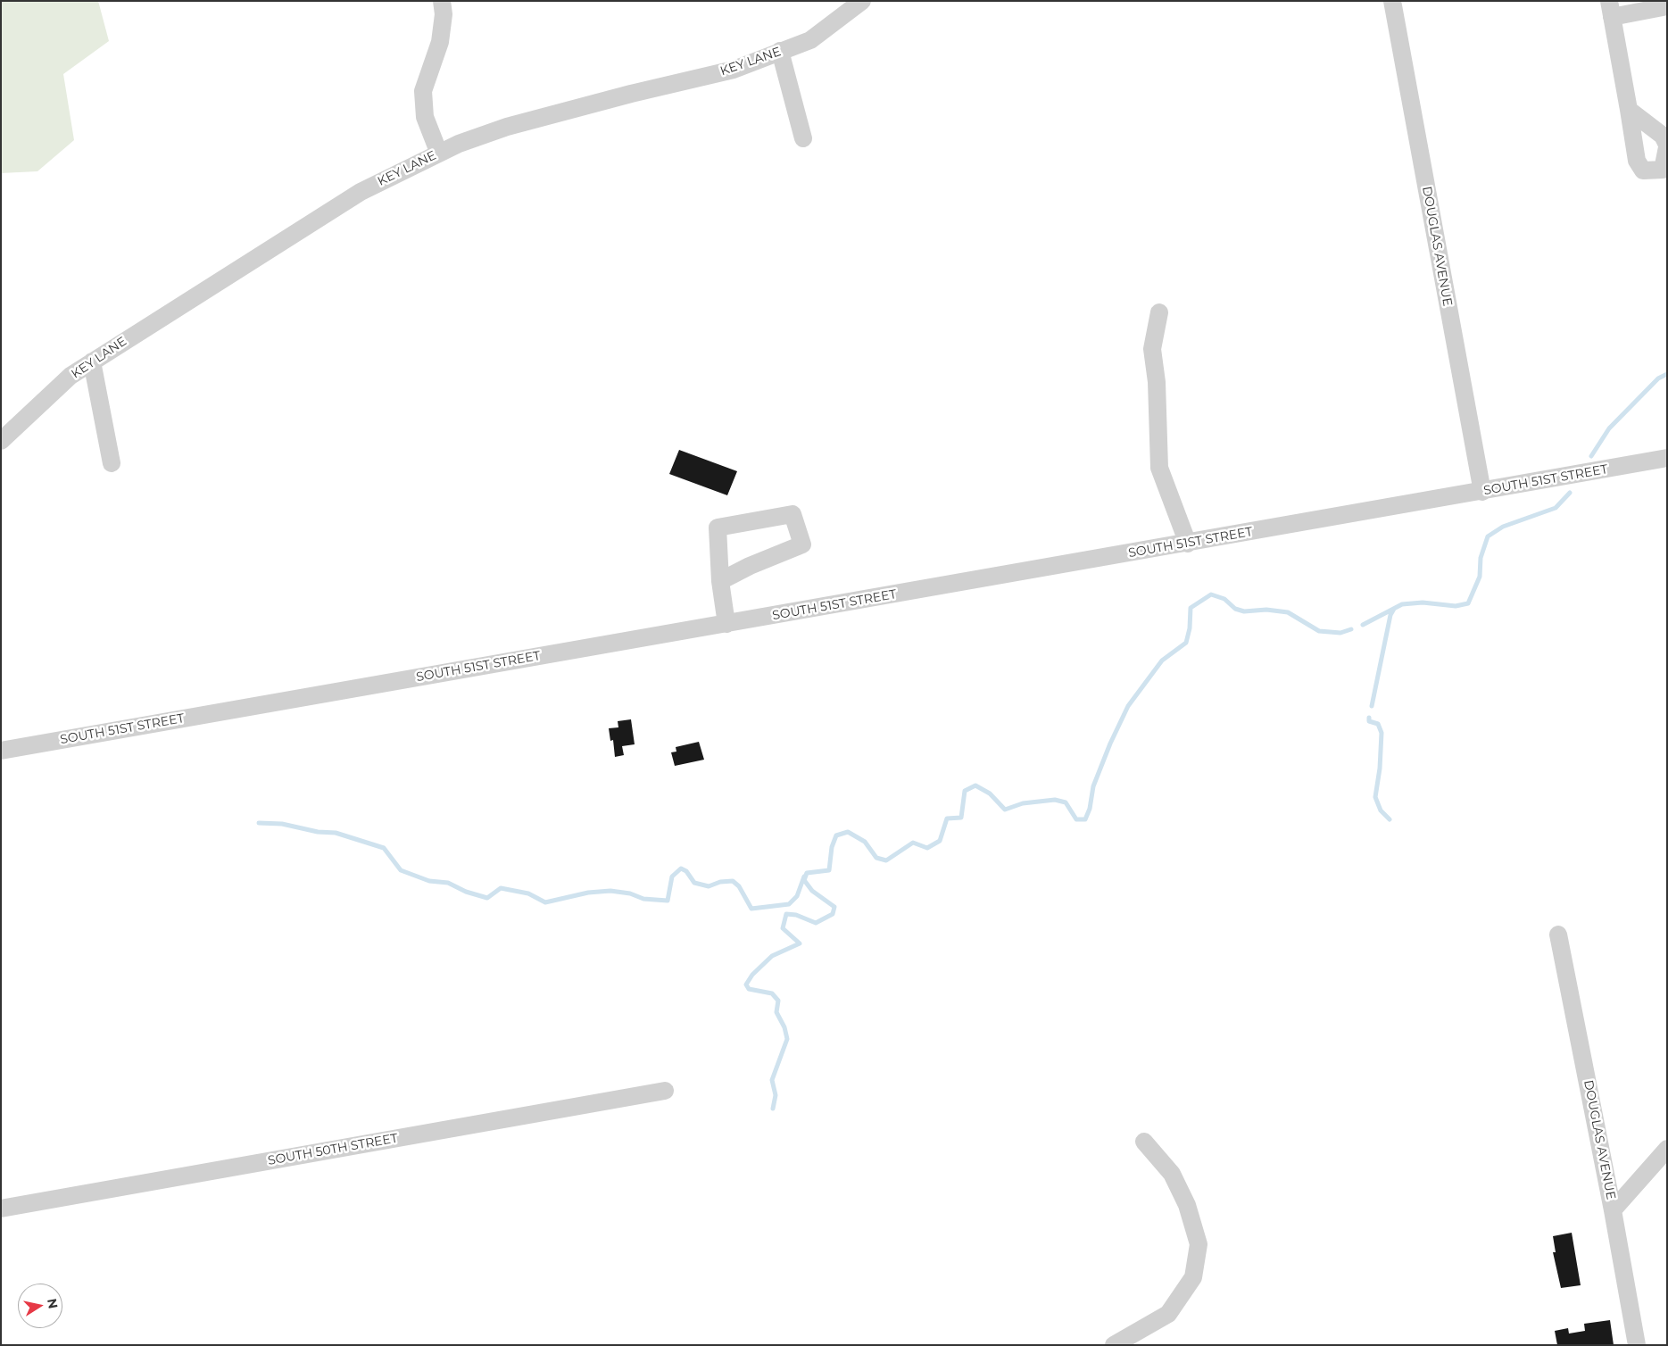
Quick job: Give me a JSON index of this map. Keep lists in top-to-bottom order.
{
  "streets": {
    "street": [
      "KEY LANE",
      "DOUGLAS AVENUE",
      "SOUTH 51ST STREET",
      "SOUTH 50TH STREET"
    ]
  },
  "crossings": [
    ["DOUGLAS AVENUE", "SOUTH 51ST STREET"]
  ],
  "north": "right"
}
